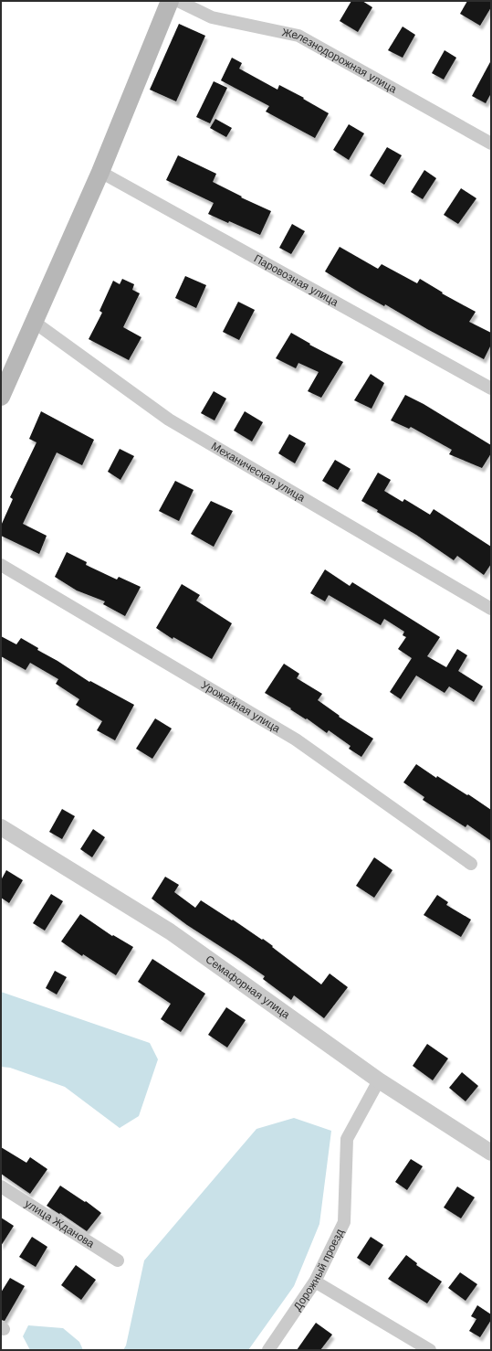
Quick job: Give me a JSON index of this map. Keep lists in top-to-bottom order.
{
  "streets": {
    "street": [
      "Железнодорожная улица",
      "Паровозная улица",
      "Механическая улица",
      "Урожайная улица",
      "Семафорная улица",
      "улица Жданова",
      "Дорожный проезд"
    ]
  },
  "crossings": [
    ["Семафорная улица", "Дорожный проезд"]
  ]
}
